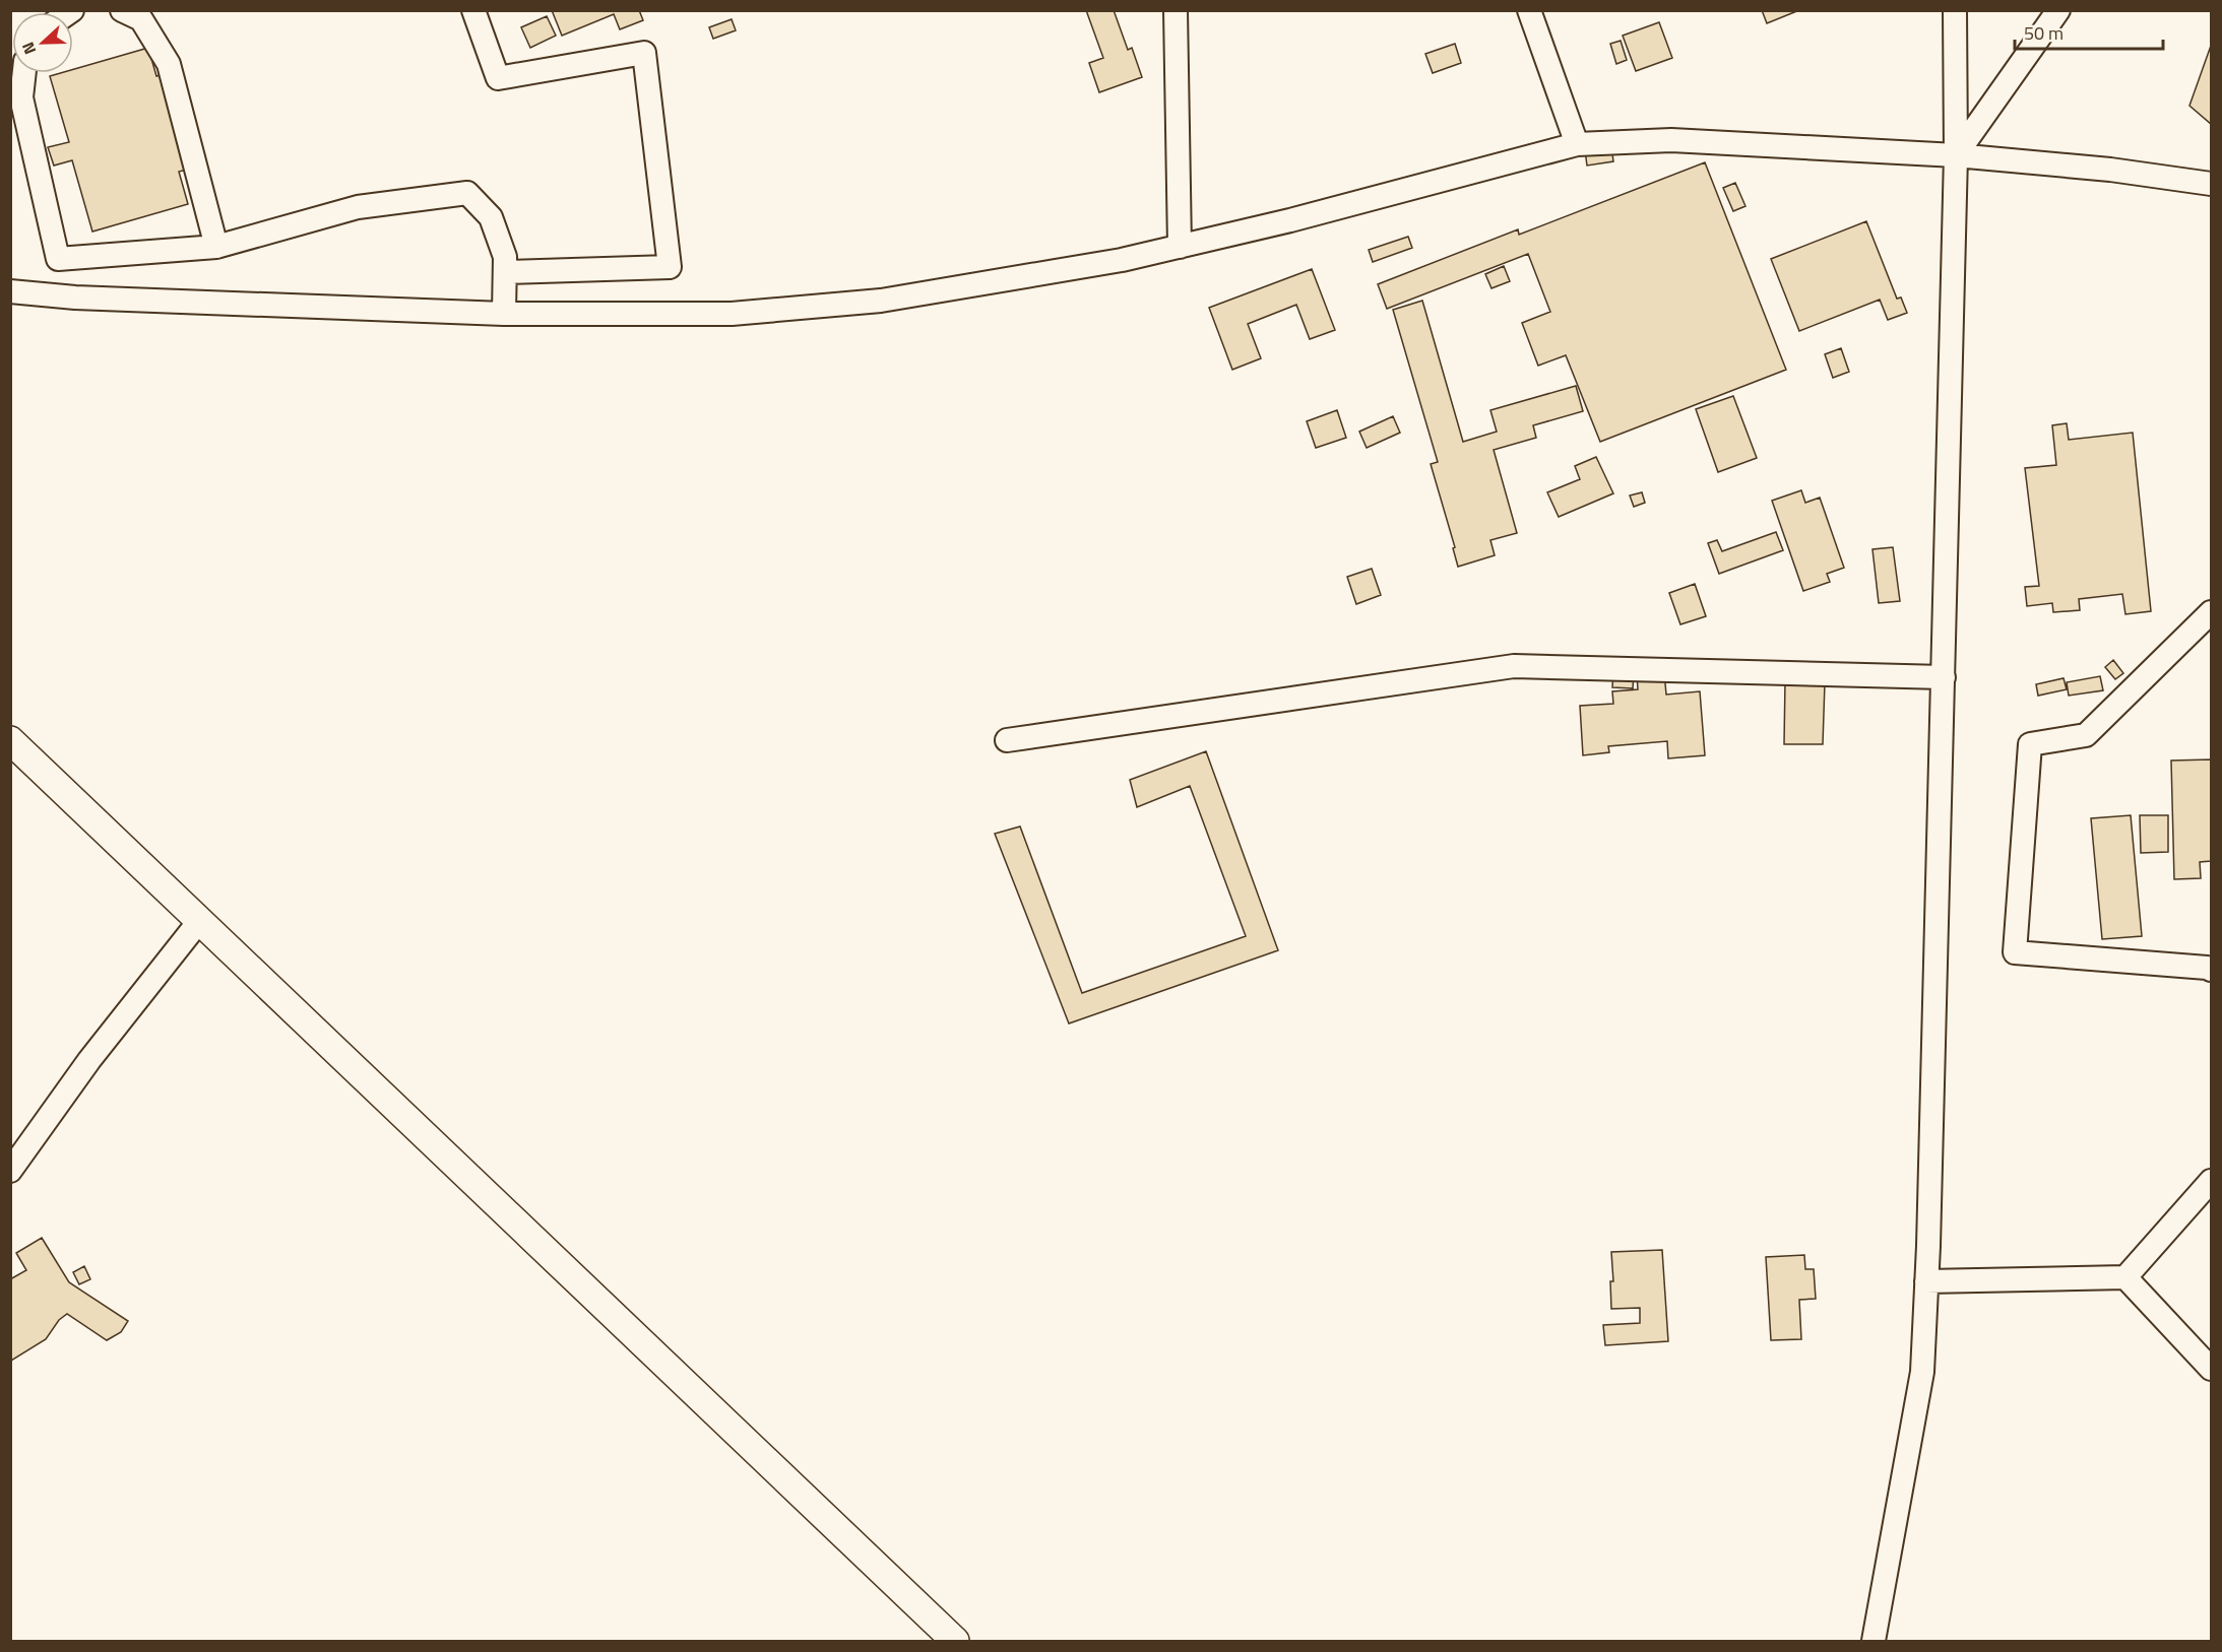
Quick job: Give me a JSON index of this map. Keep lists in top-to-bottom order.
{
  "scale_bar": "50 m",
  "north": "left"
}
